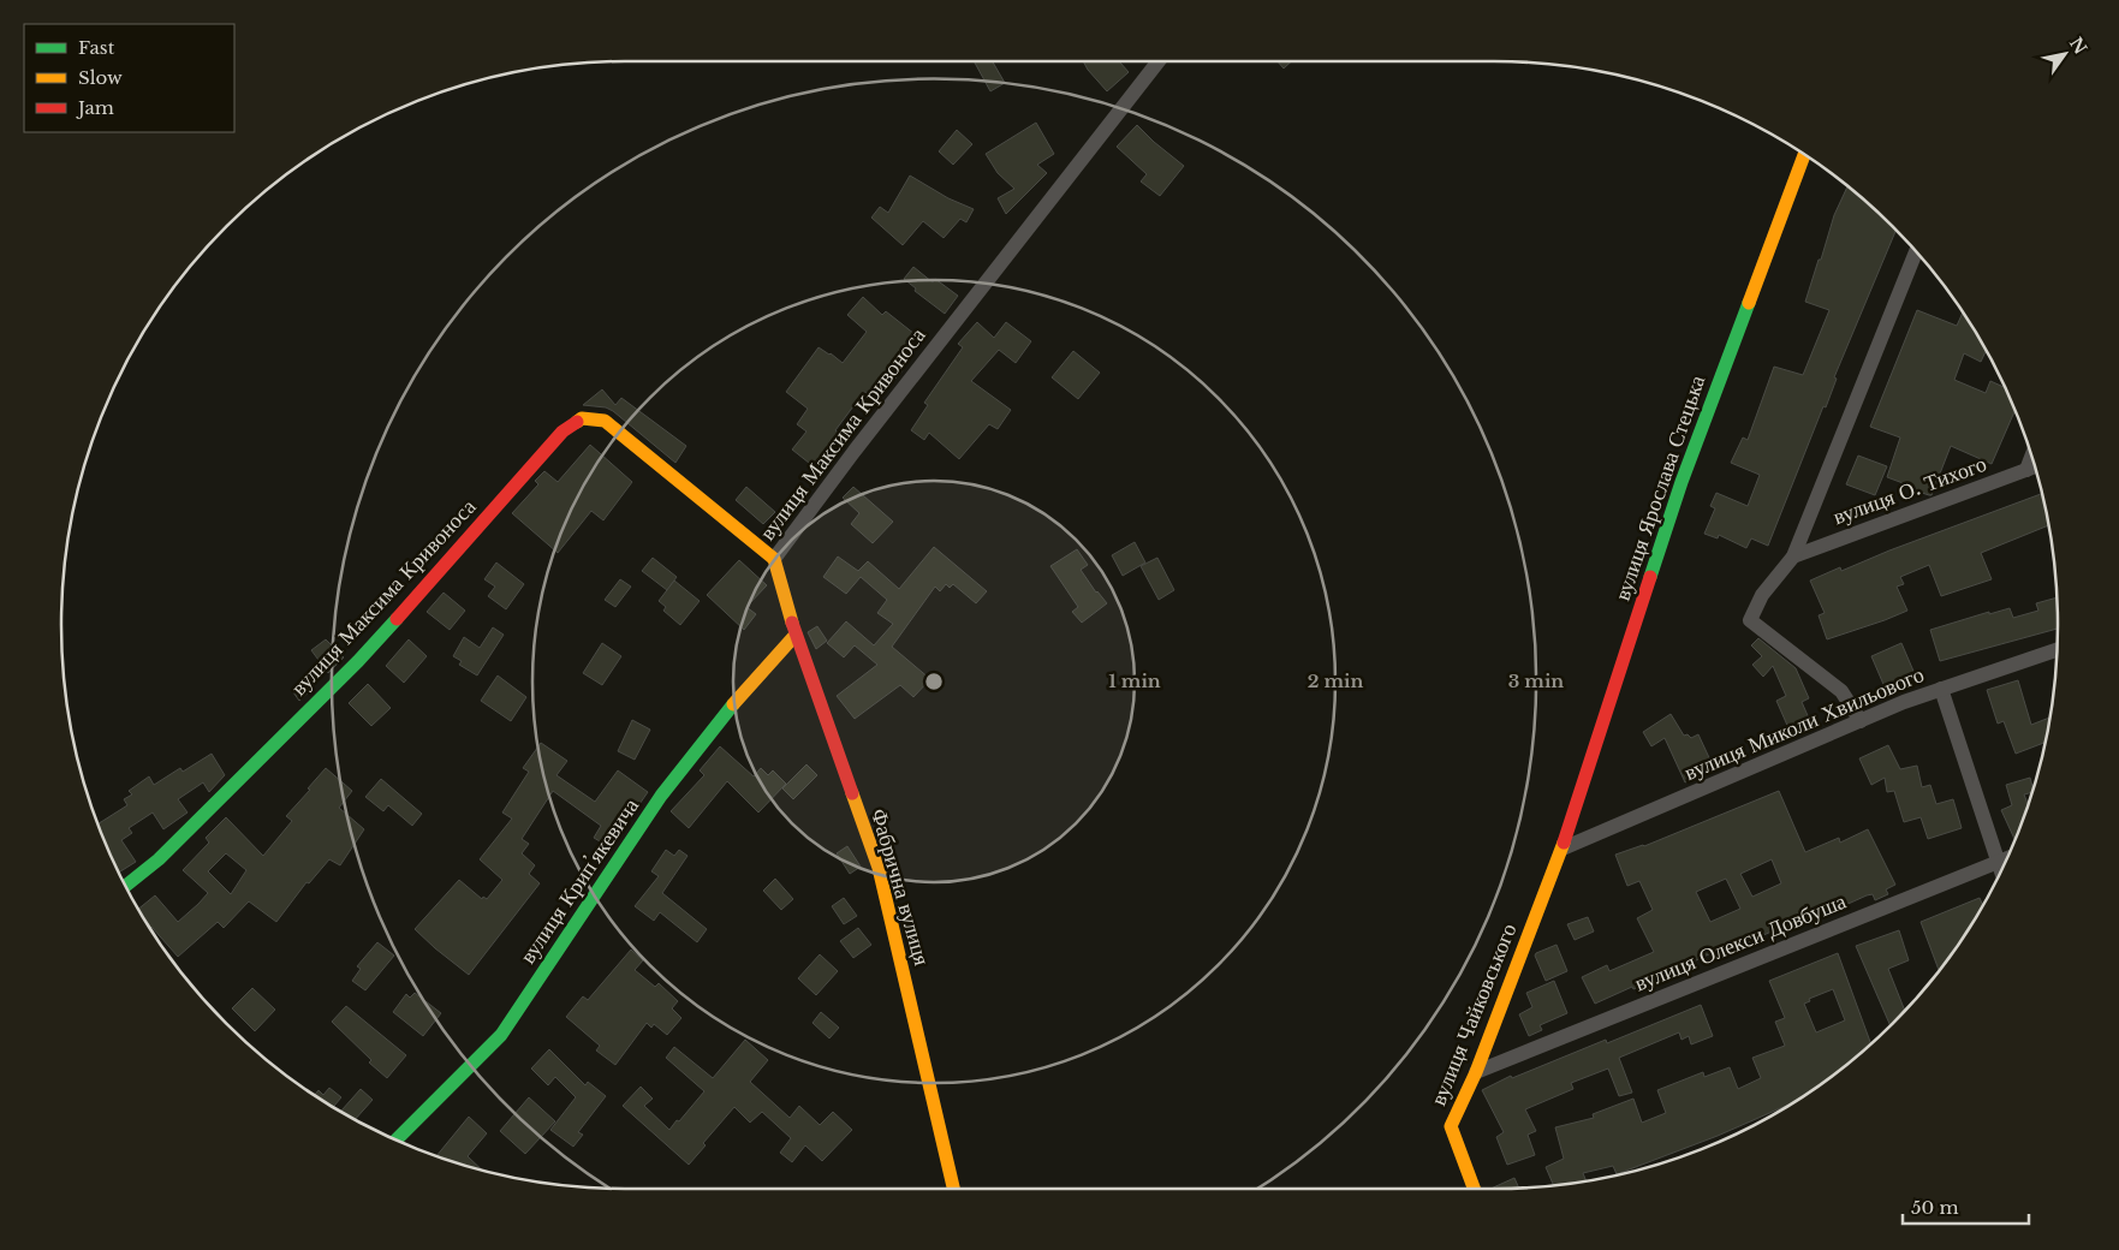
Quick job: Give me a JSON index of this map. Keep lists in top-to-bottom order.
{
  "streets": {
    "street": [
      "вулиця Максима Кривоноса",
      "вулиця Ярослава Стецька",
      "вулиця О. Тихого",
      "вулиця Миколи Хвильового",
      "вулиця Крипʼякевича",
      "Фабрична вулиця",
      "вулиця Олекси Довбуша",
      "вулиця Чайковського"
    ]
  },
  "crossings": [
    ["вулиця Максима Кривоноса", "Фабрична вулиця"],
    ["вулиця Ярослава Стецька", "вулиця Миколи Хвильового"],
    ["вулиця Ярослава Стецька", "вулиця Чайковського"],
    ["вулиця Миколи Хвильового", "вулиця Чайковського"],
    ["вулиця Крипʼякевича", "Фабрична вулиця"],
    ["вулиця Олекси Довбуша", "вулиця Чайковського"]
  ],
  "legend": ["Fast", "Slow", "Jam"],
  "scale_bar": "50 m",
  "north": "top right",
  "rings": ["1 min", "2 min", "3 min"]
}
